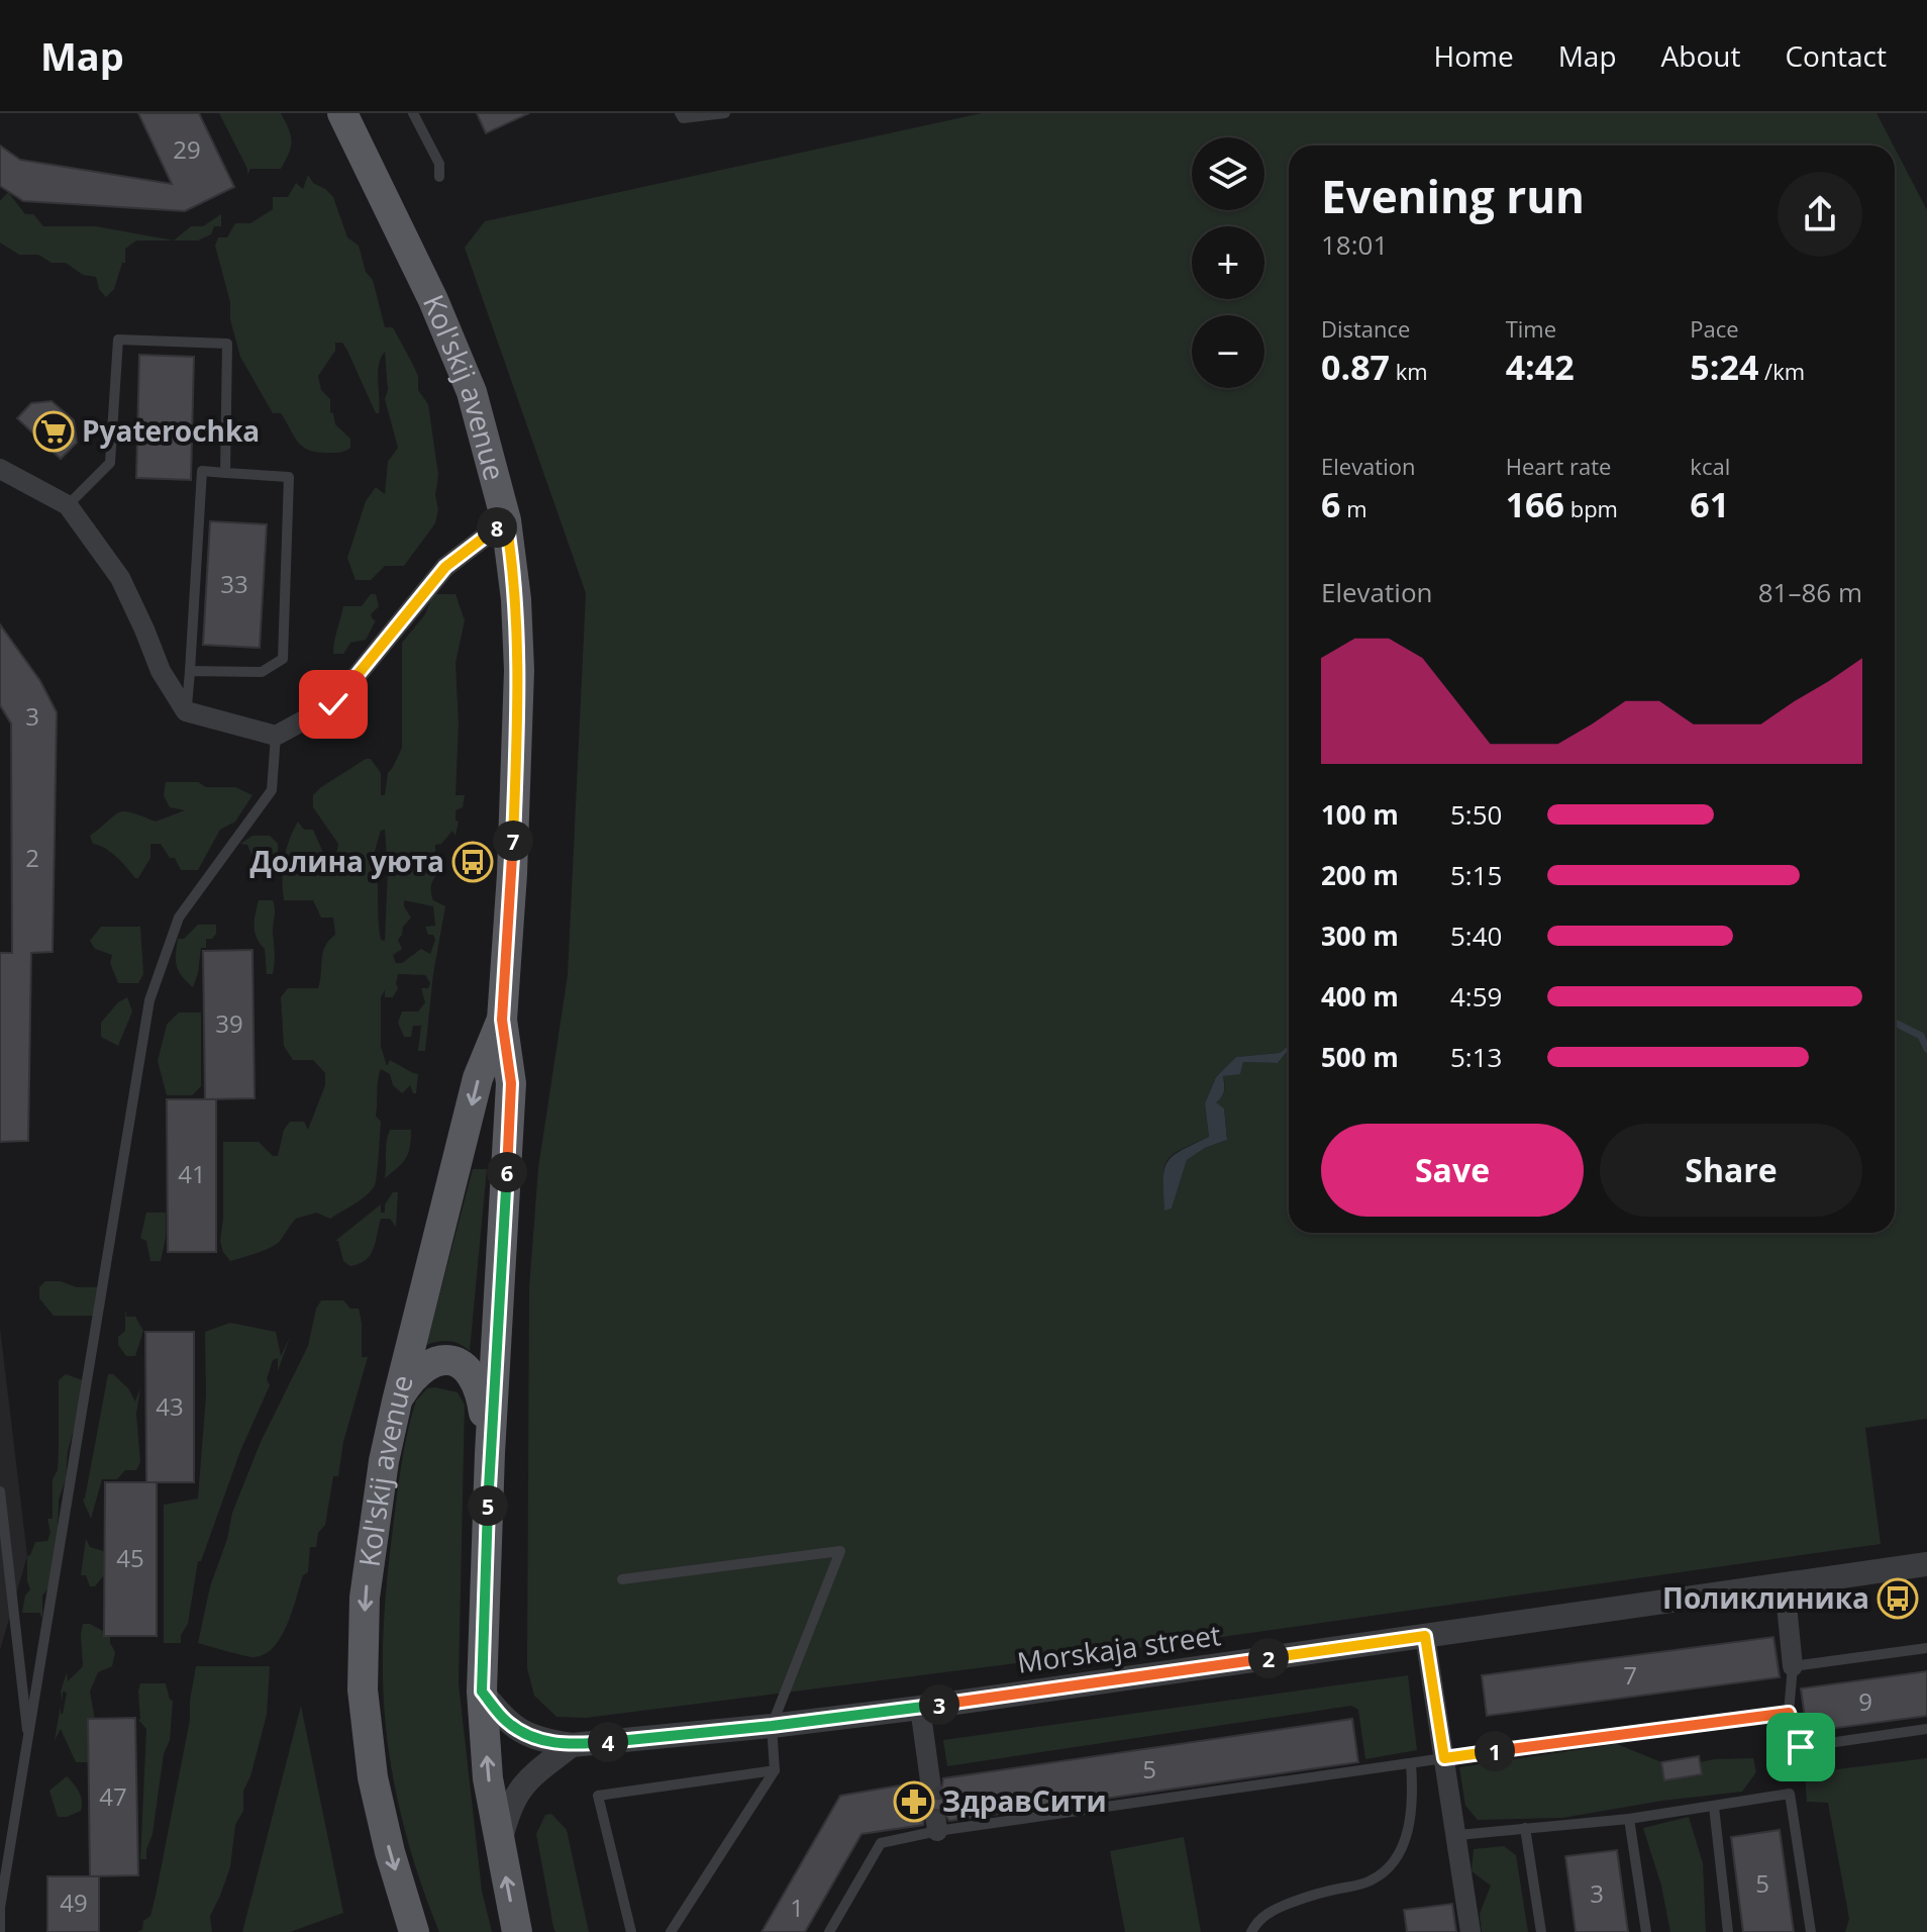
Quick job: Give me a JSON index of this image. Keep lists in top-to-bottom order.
{
  "streets": {
    "main road": ["Kol'skij avenue"],
    "street": ["Morskaja street"]
  },
  "crossings": [
    ["Kol'skij avenue", "Morskaja street"]
  ],
  "places": {
    "supermarket": ["Pyaterochka"],
    "bus stop": ["Долина уюта", "Поликлиника"],
    "pharmacy": ["ЗдравСити"]
  },
  "house_numbers": [
    "29",
    "33",
    "3",
    "2",
    "39",
    "41",
    "43",
    "45",
    "7",
    "9",
    "5",
    "47",
    "5",
    "3",
    "49",
    "1"
  ],
  "page": {
    "header": "Map",
    "nav": [
      "Home",
      "Map",
      "About",
      "Contact"
    ],
    "map_buttons": ["+", "−"],
    "heading": ["Evening run", "18:01"],
    "stats": [
      ["Distance", "0.87 km"],
      ["Time", "4:42"],
      ["Pace", "5:24 /km"],
      ["Elevation", "6 m"],
      ["Heart rate", "166 bpm"],
      ["kcal", "61"]
    ],
    "pins": [
      "8",
      "7",
      "6",
      "5",
      "2",
      "3",
      "4",
      "1"
    ],
    "chart": ["Elevation", "81–86 m"],
    "list": [
      {
        "name": "100 m",
        "note": "5:50"
      },
      {
        "name": "200 m",
        "note": "5:15"
      },
      {
        "name": "300 m",
        "note": "5:40"
      },
      {
        "name": "400 m",
        "note": "4:59"
      },
      {
        "name": "500 m",
        "note": "5:13"
      }
    ],
    "buttons": ["Save", "Share"]
  }
}
